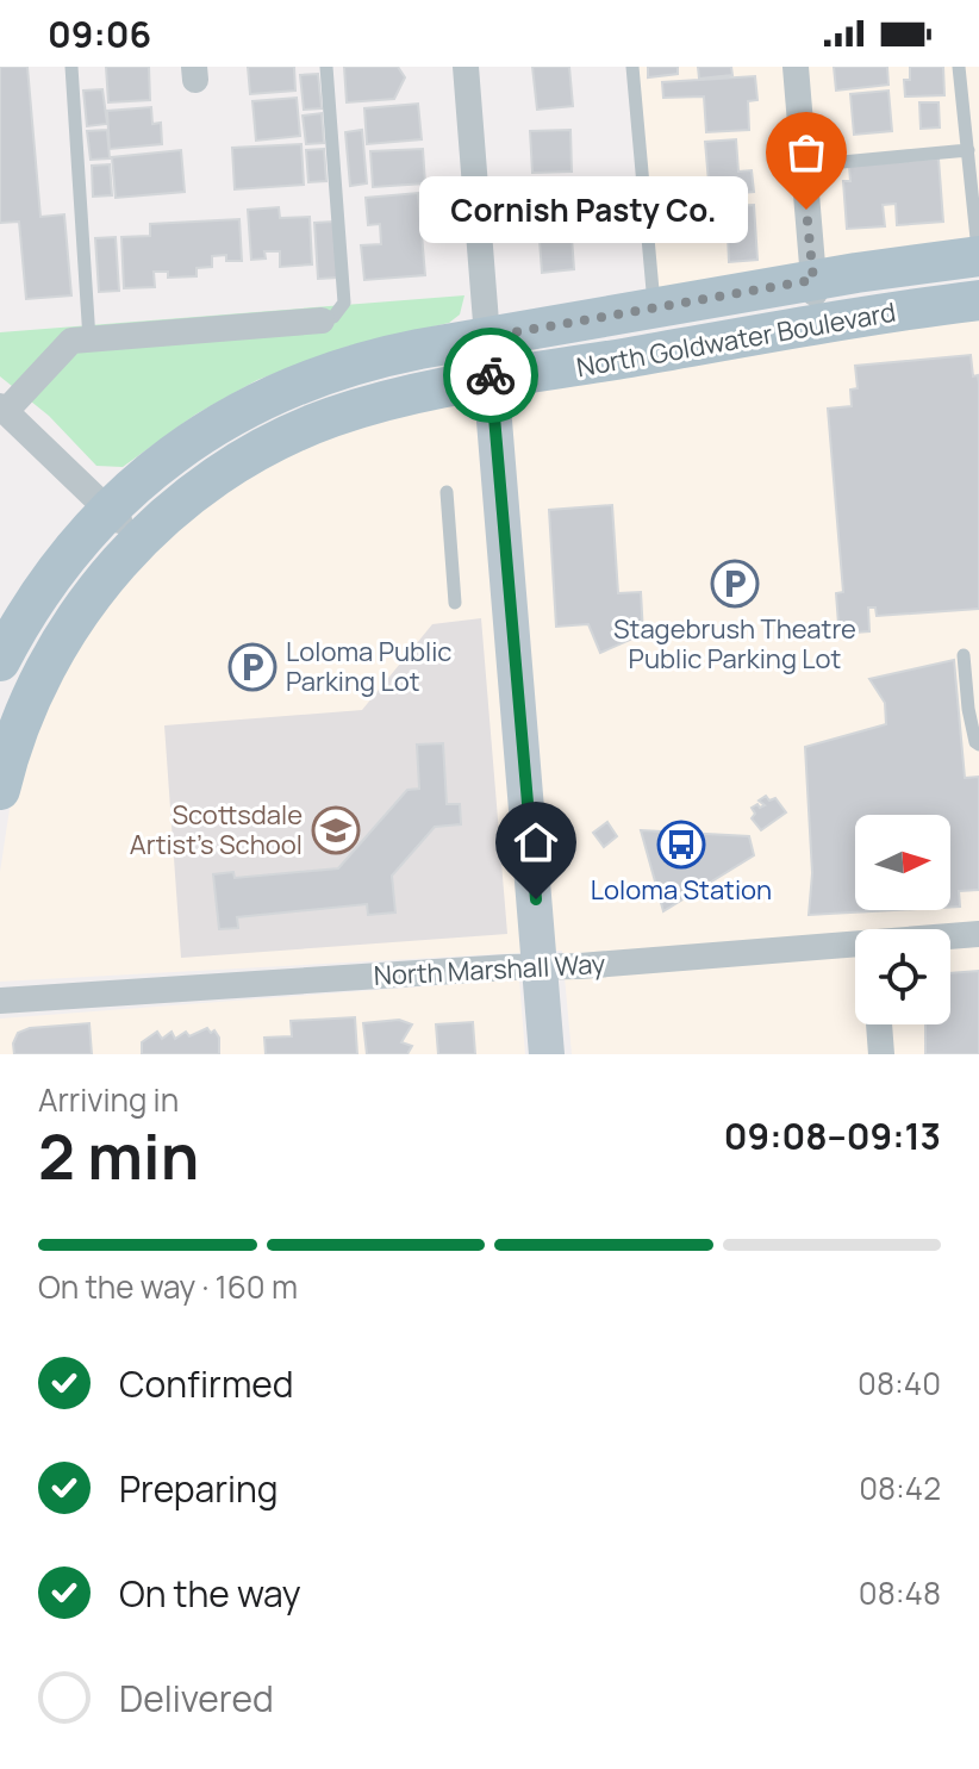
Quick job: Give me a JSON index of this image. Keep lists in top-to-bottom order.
{
  "streets": {
    "main road": ["North Goldwater Boulevard"],
    "street": ["North Marshall Way"]
  },
  "places": {
    "other": ["Cornish Pasty Co."],
    "parking": ["Stagebrush Theatre Public Parking Lot", "Loloma Public Parking Lot"],
    "school or university": ["Scottsdale Artist's School"],
    "bus stop": ["Loloma Station"]
  },
  "north": "right",
  "page": {
    "status": "09:06",
    "bubble": "Cornish Pasty Co.",
    "heading": ["2 min", "Arriving in", "09:08–09:13"],
    "bar": "On the way · 160 m",
    "list": [
      ["Confirmed", "08:40"],
      ["Preparing", "08:42"],
      ["On the way", "08:48"],
      "Delivered"
    ]
  }
}
